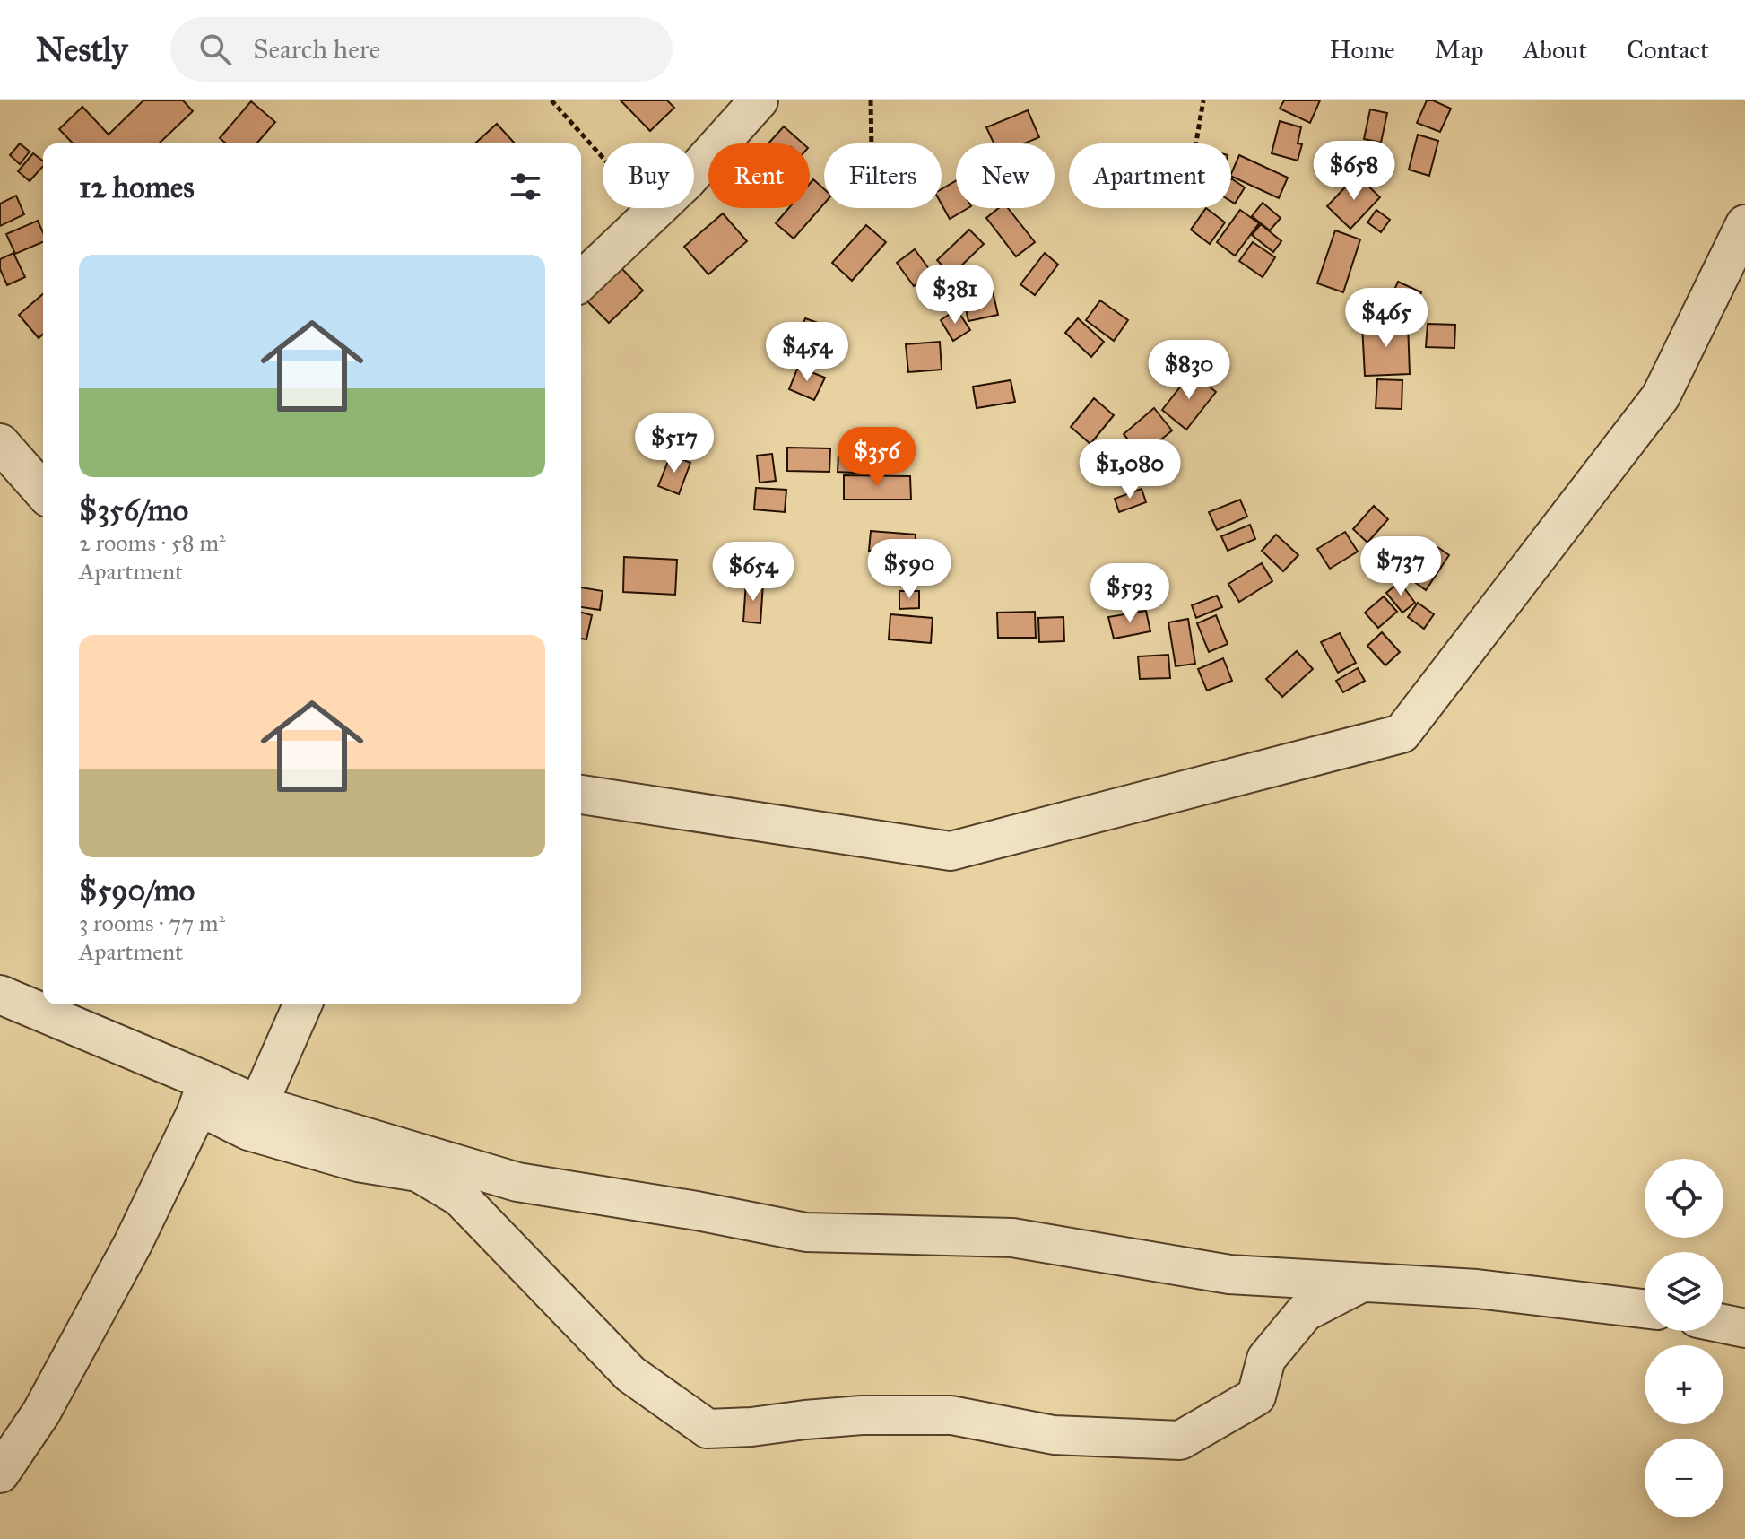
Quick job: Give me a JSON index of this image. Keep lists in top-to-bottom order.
{
  "page": {
    "header": "Nestly",
    "search": "Search here",
    "nav": [
      "Home",
      "Map",
      "About",
      "Contact"
    ],
    "price": [
      "$658",
      "$381",
      "$465",
      "$454",
      "$830",
      "$517",
      "$356",
      "$1,080",
      "$737",
      "$590",
      "$654",
      "$593"
    ],
    "chip": [
      "Buy",
      "Rent",
      "Filters",
      "New",
      "Apartment"
    ],
    "heading": "12 homes",
    "list": [
      {
        "name": "$356/mo",
        "note": "2 rooms · 58 m² · Apartment"
      },
      {
        "name": "$590/mo",
        "note": "3 rooms · 77 m² · Apartment"
      }
    ],
    "map_buttons": ["+", "−"]
  }
}
